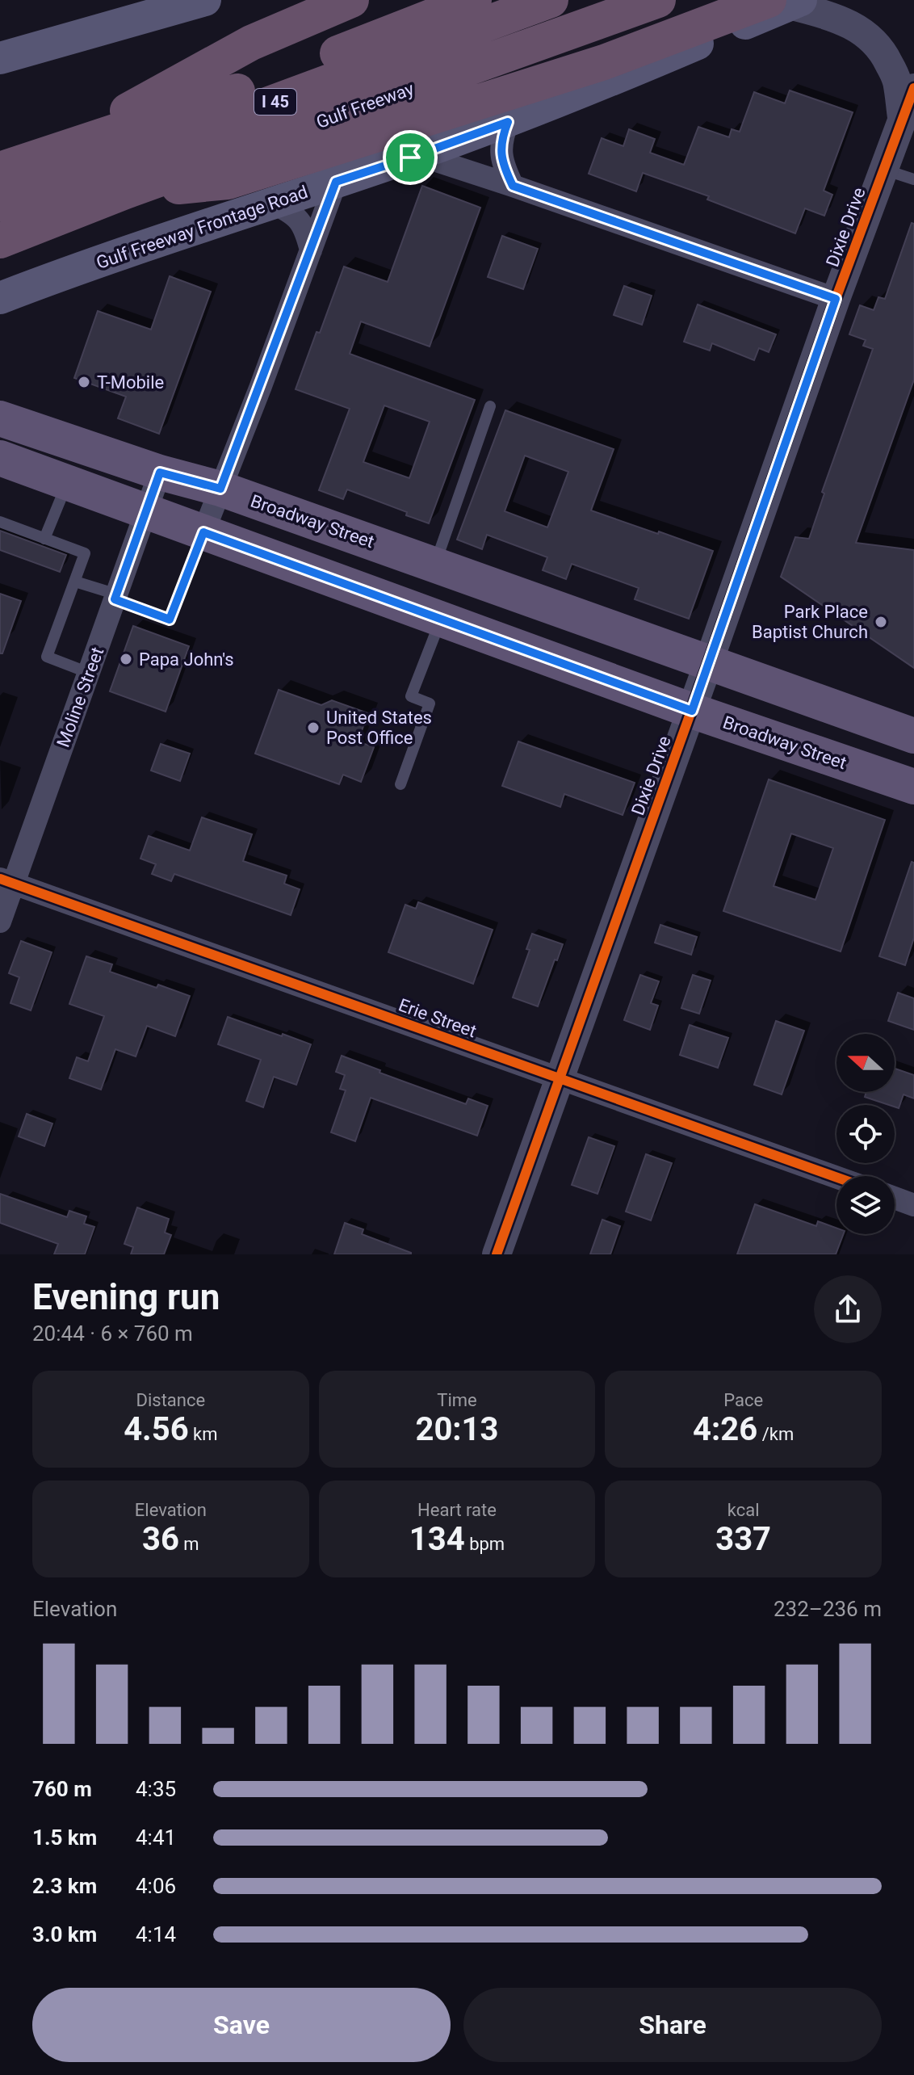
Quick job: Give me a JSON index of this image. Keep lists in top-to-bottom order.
{
  "streets": {
    "highway": ["I 45", "Gulf Freeway"],
    "main road": ["Gulf Freeway Frontage Road", "Broadway Street"],
    "street": ["Dixie Drive", "Moline Street", "Erie Street"]
  },
  "crossings": [
    ["Dixie Drive", "Broadway Street"],
    ["Dixie Drive", "Erie Street"],
    ["Broadway Street", "Moline Street"],
    ["Moline Street", "Erie Street"]
  ],
  "places": [
    "T-Mobile",
    "Park Place Baptist Church",
    "Papa John's",
    "United States Post Office"
  ],
  "north": "left",
  "page": {
    "heading": ["Evening run", "20:44 · 6 × 760 m"],
    "stats": [
      ["Distance", "4.56 km"],
      ["Time", "20:13"],
      ["Pace", "4:26 /km"],
      ["Elevation", "36 m"],
      ["Heart rate", "134 bpm"],
      ["kcal", "337"]
    ],
    "chart": ["Elevation", "232–236 m"],
    "list": [
      {
        "name": "760 m",
        "note": "4:35"
      },
      {
        "name": "1.5 km",
        "note": "4:41"
      },
      {
        "name": "2.3 km",
        "note": "4:06"
      },
      {
        "name": "3.0 km",
        "note": "4:14"
      }
    ],
    "buttons": ["Save", "Share"]
  }
}
